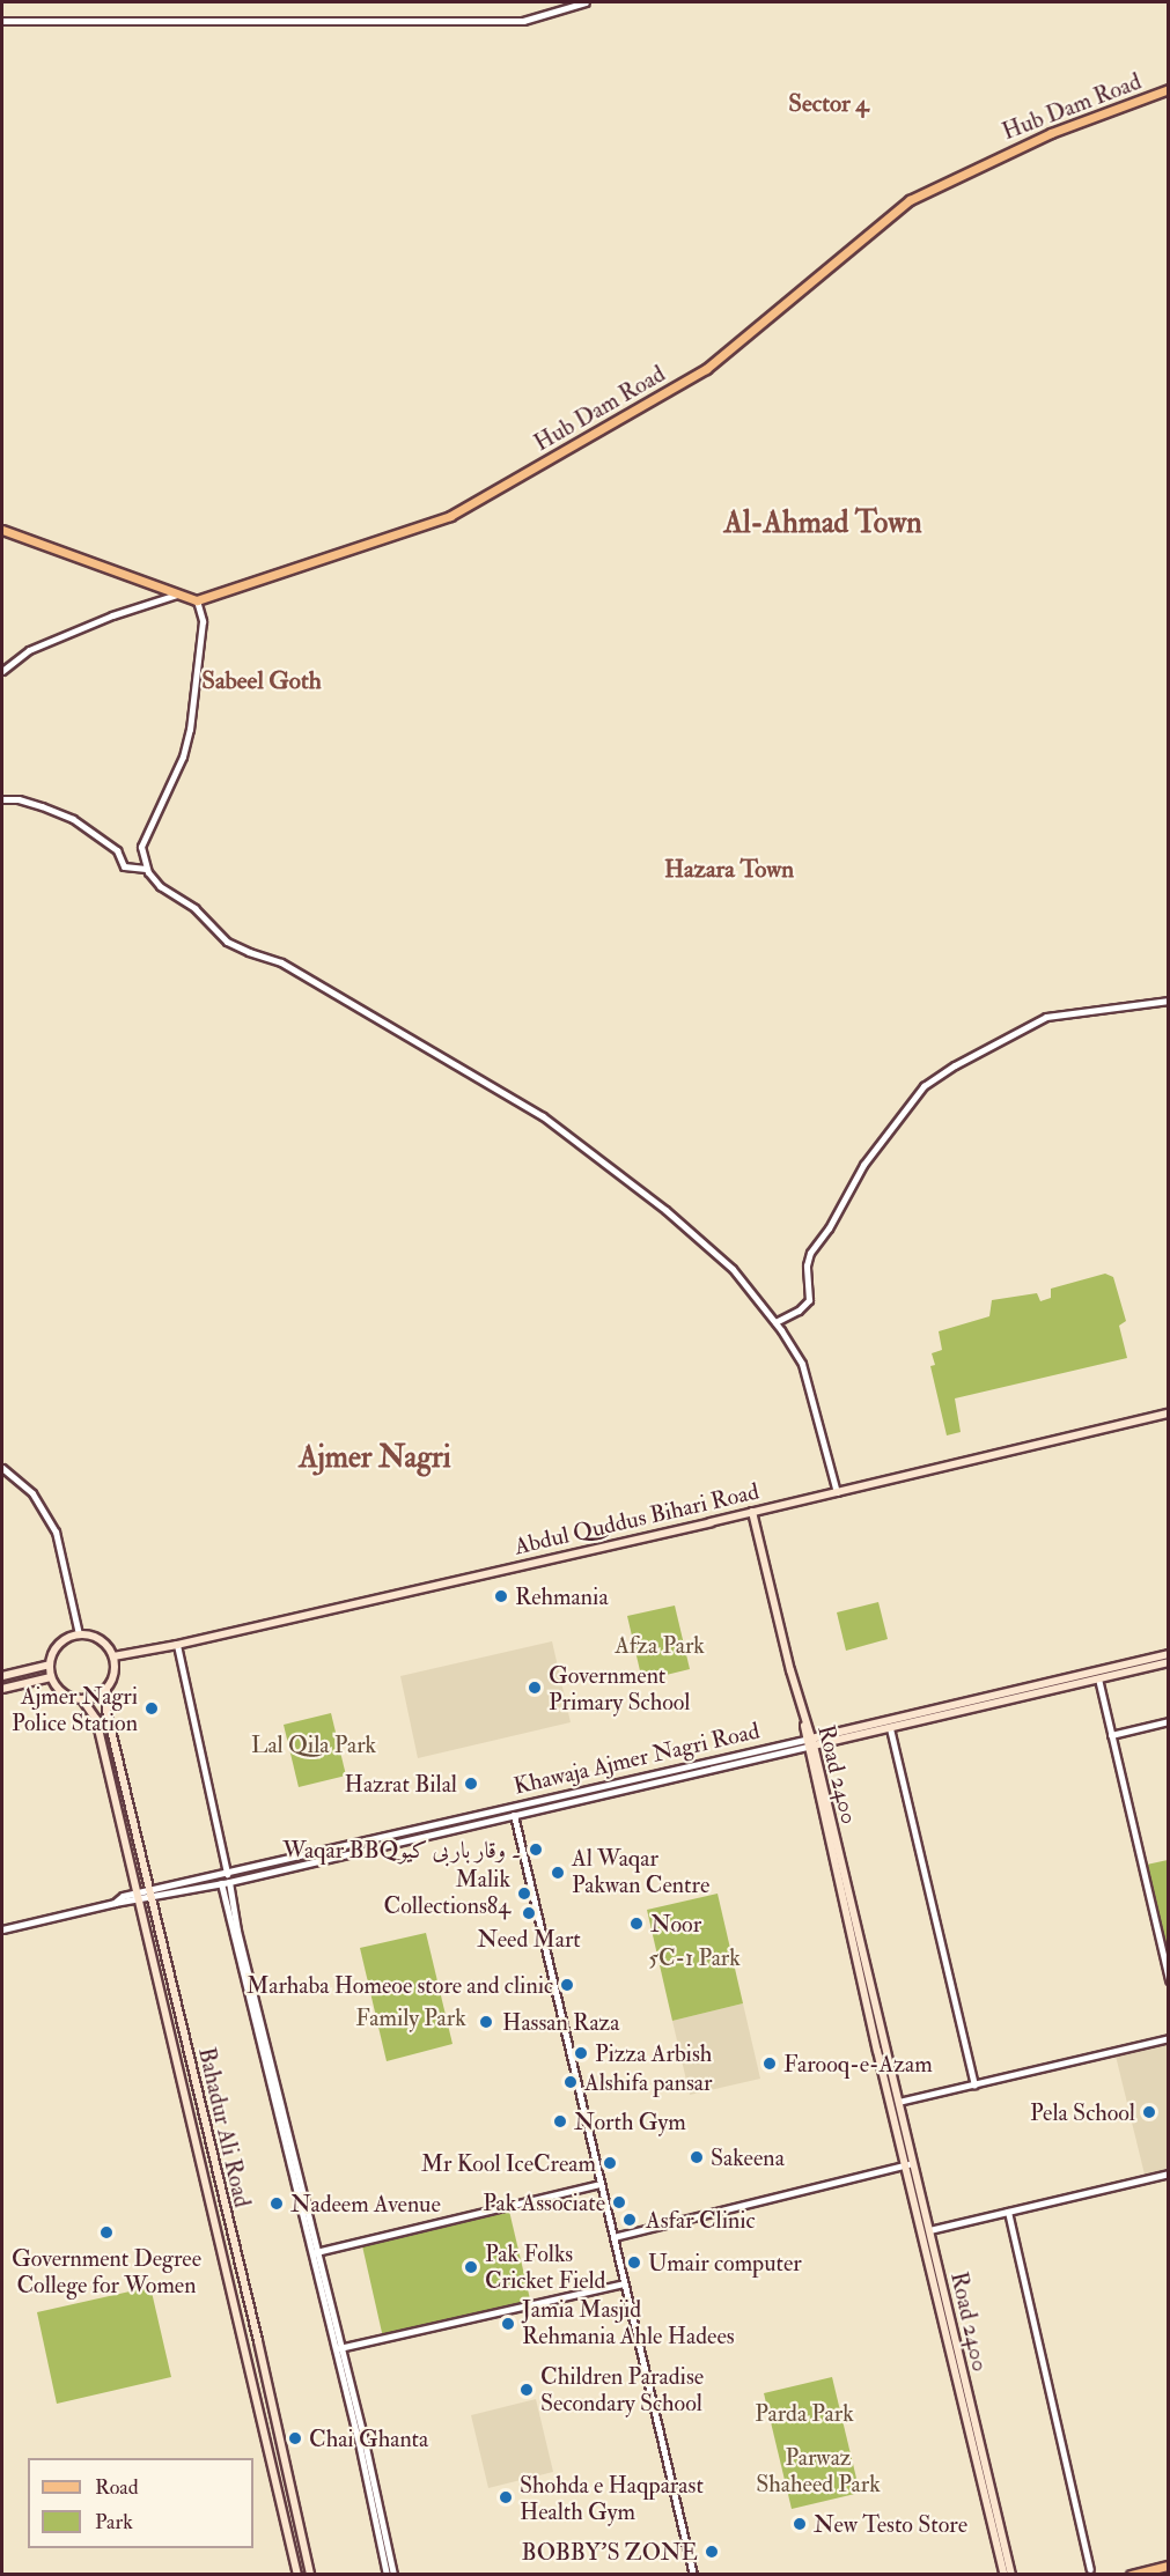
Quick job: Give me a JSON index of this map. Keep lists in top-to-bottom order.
{
  "streets": {
    "main road": [
      "Hub Dam Road",
      "Abdul Quddus Bihari Road",
      "Khawaja Ajmer Nagri Road",
      "Road 2400",
      "Bahadur Ali Road"
    ]
  },
  "crossings": [
    ["Abdul Quddus Bihari Road", "Road 2400"],
    ["Abdul Quddus Bihari Road", "Bahadur Ali Road"],
    ["Khawaja Ajmer Nagri Road", "Road 2400"],
    ["Khawaja Ajmer Nagri Road", "Bahadur Ali Road"]
  ],
  "districts": [
    "Sector 4",
    "Al-Ahmad Town",
    "Sabeel Goth",
    "Hazara Town",
    "Ajmer Nagri"
  ],
  "parks": [
    "Afza Park",
    "Lal Qila Park",
    "5C-1 Park",
    "Family Park",
    "Parda Park",
    "Parwaz Shaheed Park"
  ],
  "places": [
    "Rehmania",
    "Government Primary School",
    "Ajmer Nagri Police Station",
    "Hazrat Bilal",
    "Waqar BBQ۔ وقار باربی کیو",
    "Al Waqar Pakwan Centre",
    "Malik Collections84",
    "Need Mart",
    "Noor",
    "Marhaba Homeoe store and clinic",
    "Hassan Raza",
    "Pizza Arbish",
    "Farooq-e-Azam",
    "Alshifa pansar",
    "Pela School",
    "North Gym",
    "Sakeena",
    "Mr Kool IceCream",
    "Pak Associate",
    "Nadeem Avenue",
    "Asfar Clinic",
    "Government Degree College for Women",
    "Umair computer",
    "Pak Folks Cricket Field",
    "Jamia Masjid Rehmania Ahle Hadees",
    "Children Paradise Secondary School",
    "Chai Ghanta",
    "Shohda e Haqparast Health Gym",
    "New Testo Store",
    "BOBBY'S ZONE"
  ],
  "legend": ["Road", "Park"]
}
